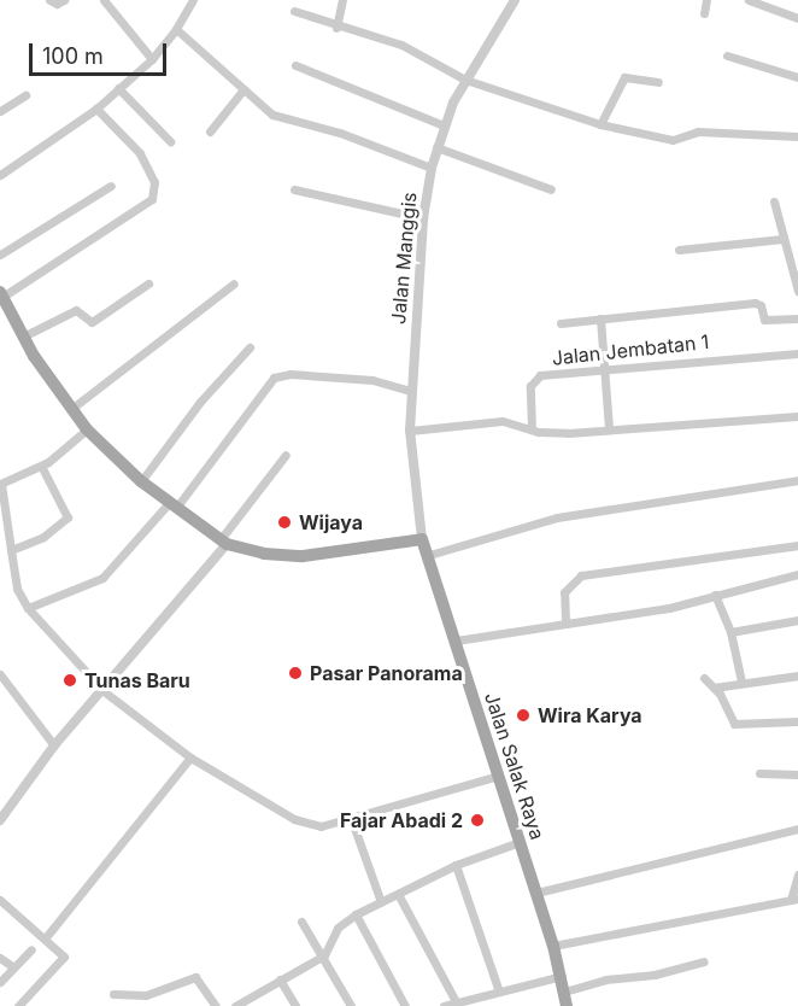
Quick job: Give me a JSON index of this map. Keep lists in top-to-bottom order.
{
  "streets": {
    "main road": ["Jalan Salak Raya"],
    "street": ["Jalan Manggis", "Jalan Jembatan 1"]
  },
  "crossings": [
    ["Jalan Manggis", "Jalan Salak Raya"]
  ],
  "places": [
    "Wijaya",
    "Pasar Panorama",
    "Tunas Baru",
    "Wira Karya",
    "Fajar Abadi 2"
  ],
  "scale_bar": "100 m"
}
